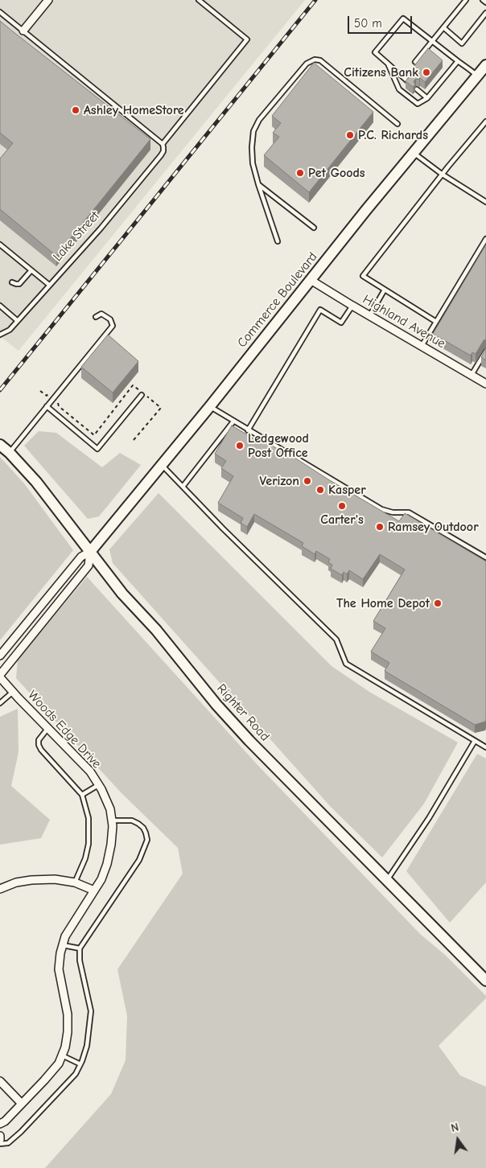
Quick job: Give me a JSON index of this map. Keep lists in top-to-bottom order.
{
  "streets": {
    "street": [
      "Commerce Boulevard",
      "Highland Avenue",
      "Righter Road",
      "Woods Edge Drive"
    ],
    "lane": ["Lake Street"]
  },
  "crossings": [
    ["Commerce Boulevard", "Highland Avenue"],
    ["Commerce Boulevard", "Righter Road"],
    ["Commerce Boulevard", "Woods Edge Drive"]
  ],
  "places": [
    "Citizens Bank",
    "Ashley HomeStore",
    "P.C. Richards",
    "Pet Goods",
    "Ledgewood Post Office",
    "Verizon",
    "Kasper",
    "Carter's",
    "Ramsey Outdoor",
    "The Home Depot"
  ],
  "scale_bar": "50 m",
  "north": "top"
}
